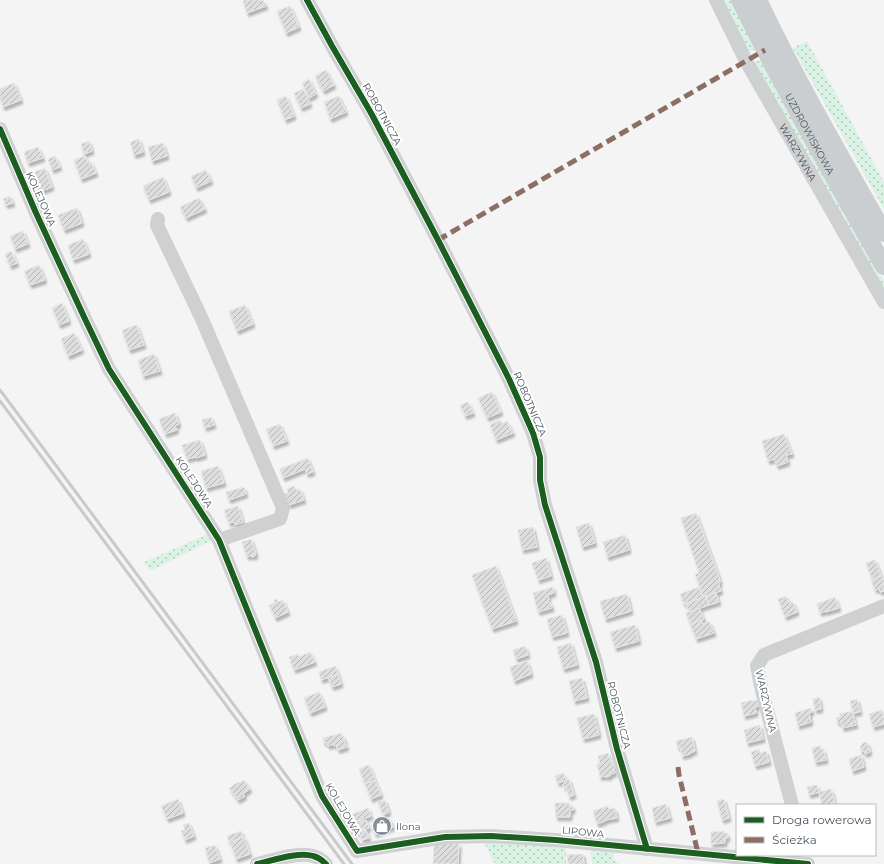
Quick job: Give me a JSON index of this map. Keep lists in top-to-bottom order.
{
  "streets": {
    "main road": ["UZDROWISKOWA"],
    "street": [
      "ROBOTNICZA",
      "WARZYWNA",
      "KOLEJOWA",
      "LIPOWA"
    ]
  },
  "crossings": [
    ["ROBOTNICZA", "LIPOWA"],
    ["KOLEJOWA", "LIPOWA"]
  ],
  "places": {
    "shop": ["Ilona"]
  },
  "legend": ["Droga rowerowa", "Ścieżka"]
}
